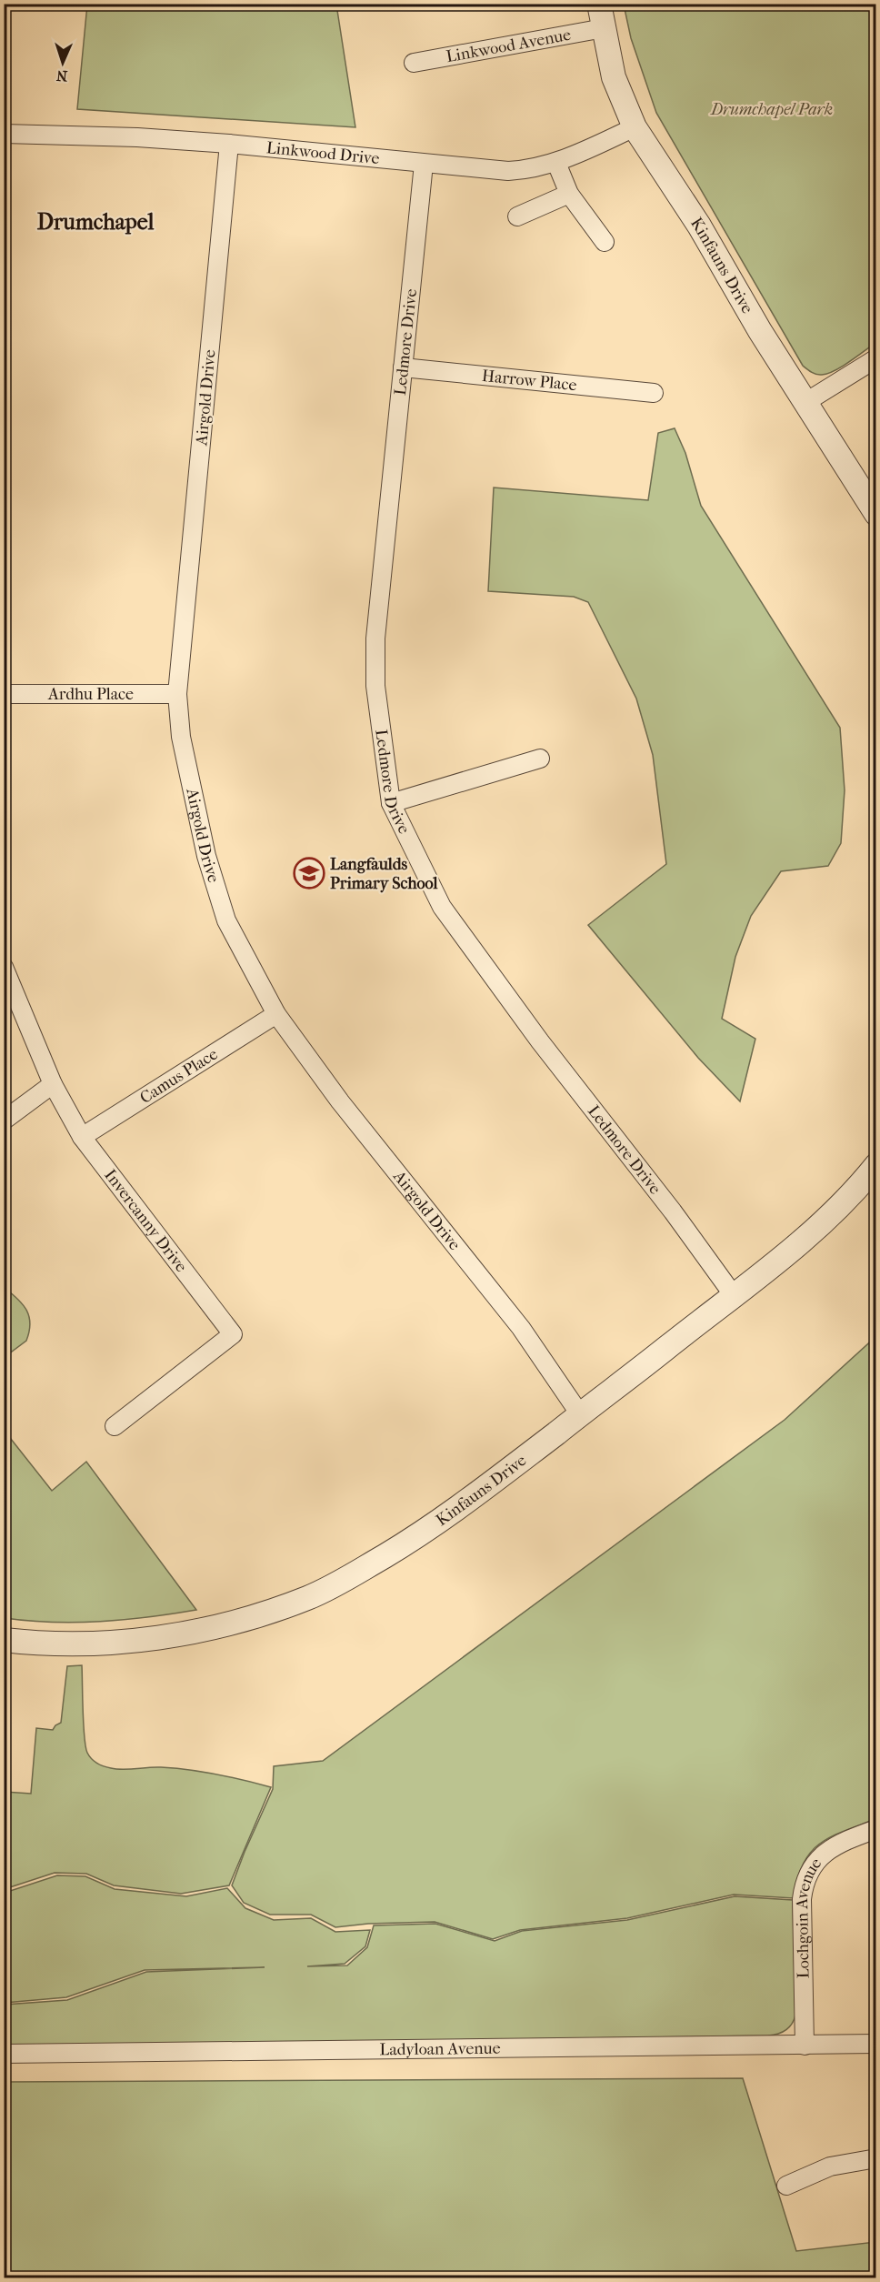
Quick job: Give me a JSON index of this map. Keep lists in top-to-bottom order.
{
  "streets": {
    "street": [
      "Linkwood Avenue",
      "Linkwood Drive",
      "Kinfauns Drive",
      "Ledmore Drive",
      "Harrow Place",
      "Airgold Drive",
      "Ardhu Place",
      "Camus Place",
      "Invercanny Drive",
      "Lochgoin Avenue",
      "Ladyloan Avenue"
    ]
  },
  "crossings": [
    ["Linkwood Avenue", "Kinfauns Drive"],
    ["Linkwood Drive", "Kinfauns Drive"],
    ["Linkwood Drive", "Ledmore Drive"],
    ["Linkwood Drive", "Airgold Drive"],
    ["Kinfauns Drive", "Ledmore Drive"],
    ["Kinfauns Drive", "Airgold Drive"],
    ["Ledmore Drive", "Harrow Place"],
    ["Airgold Drive", "Ardhu Place"],
    ["Airgold Drive", "Camus Place"],
    ["Camus Place", "Invercanny Drive"],
    ["Lochgoin Avenue", "Ladyloan Avenue"]
  ],
  "districts": ["Drumchapel"],
  "parks": ["Drumchapel Park"],
  "places": {
    "school or university": ["Langfaulds Primary School"]
  },
  "north": "bottom"
}
